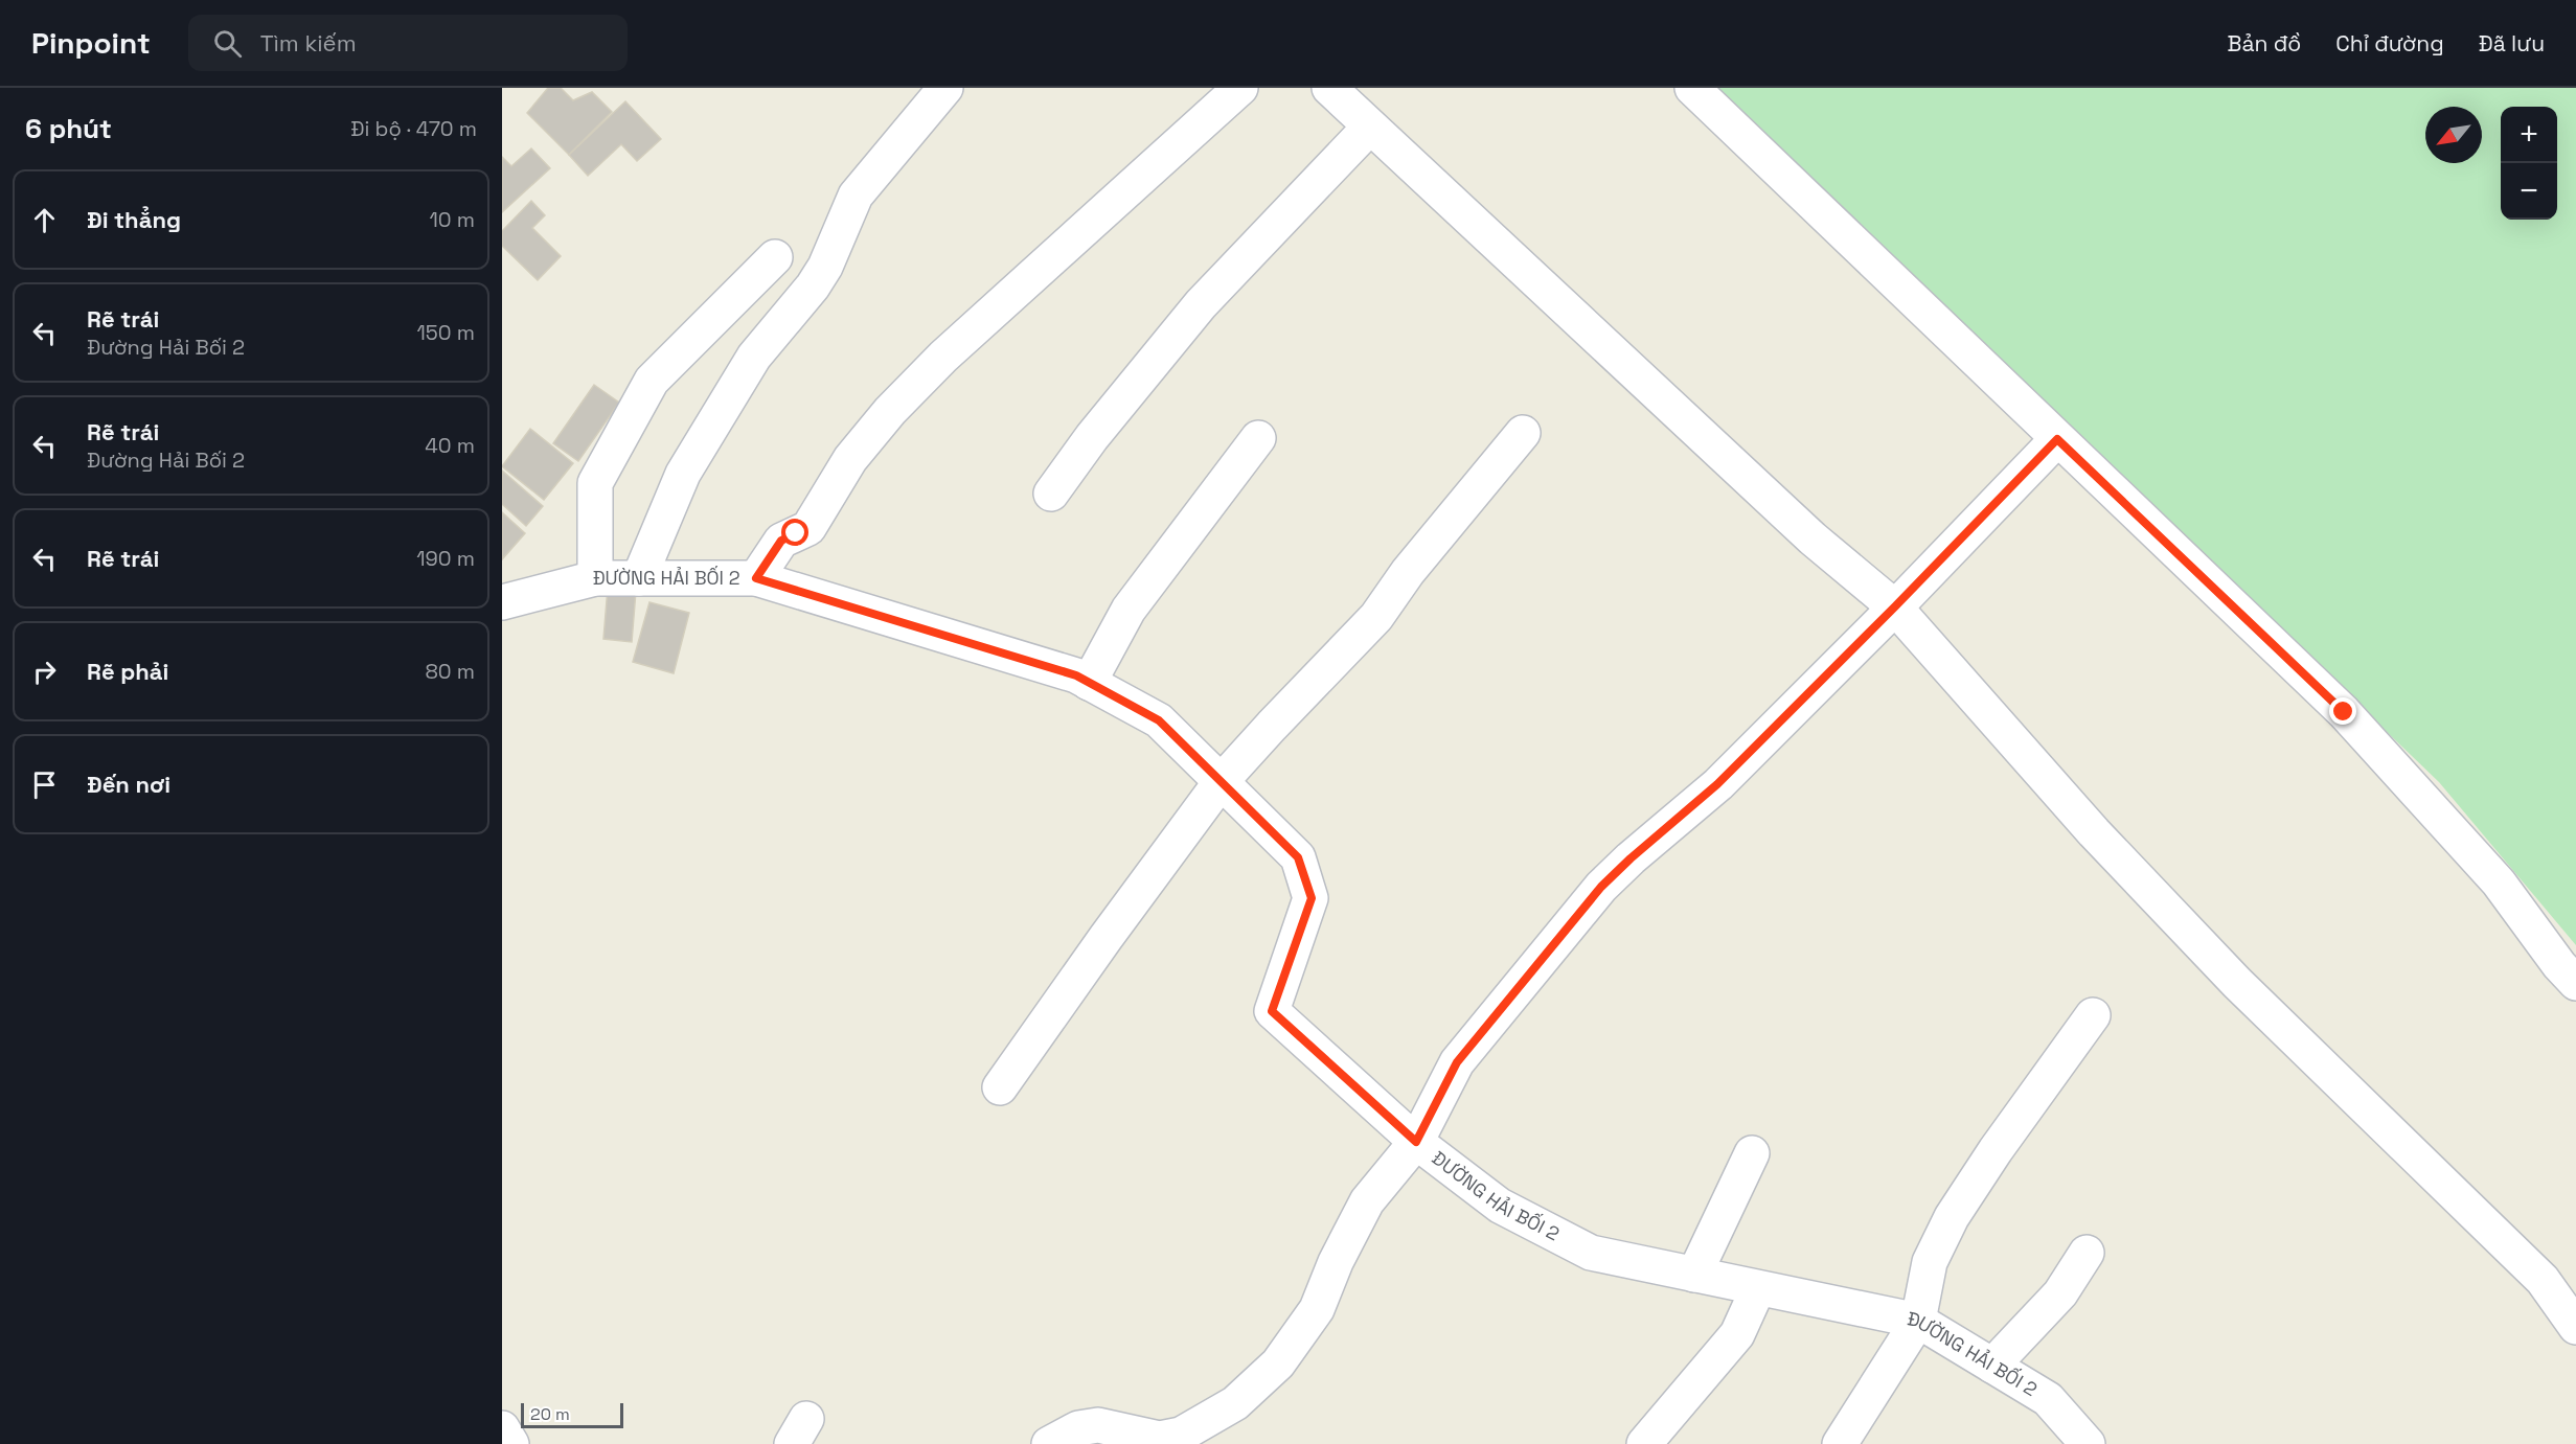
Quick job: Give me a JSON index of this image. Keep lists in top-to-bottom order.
{
  "streets": {
    "street": ["ĐƯỜNG HẢI BỐI 2"]
  },
  "scale_bar": "20 m",
  "north": "bottom left",
  "page": {
    "header": "Pinpoint",
    "search": "Tìm kiếm",
    "nav": ["Bản đồ", "Chỉ đường", "Đã lưu"],
    "heading": ["6 phút", "Đi bộ · 470 m"],
    "map_buttons": ["+", "−"],
    "list": [
      ["Đi thẳng", "10 m"],
      ["Rẽ trái", "Đường Hải Bối 2", "150 m"],
      ["Rẽ trái", "Đường Hải Bối 2", "40 m"],
      ["Rẽ trái", "190 m"],
      ["Rẽ phải", "80 m"],
      "Đến nơi"
    ],
    "scale": "20 m"
  }
}
